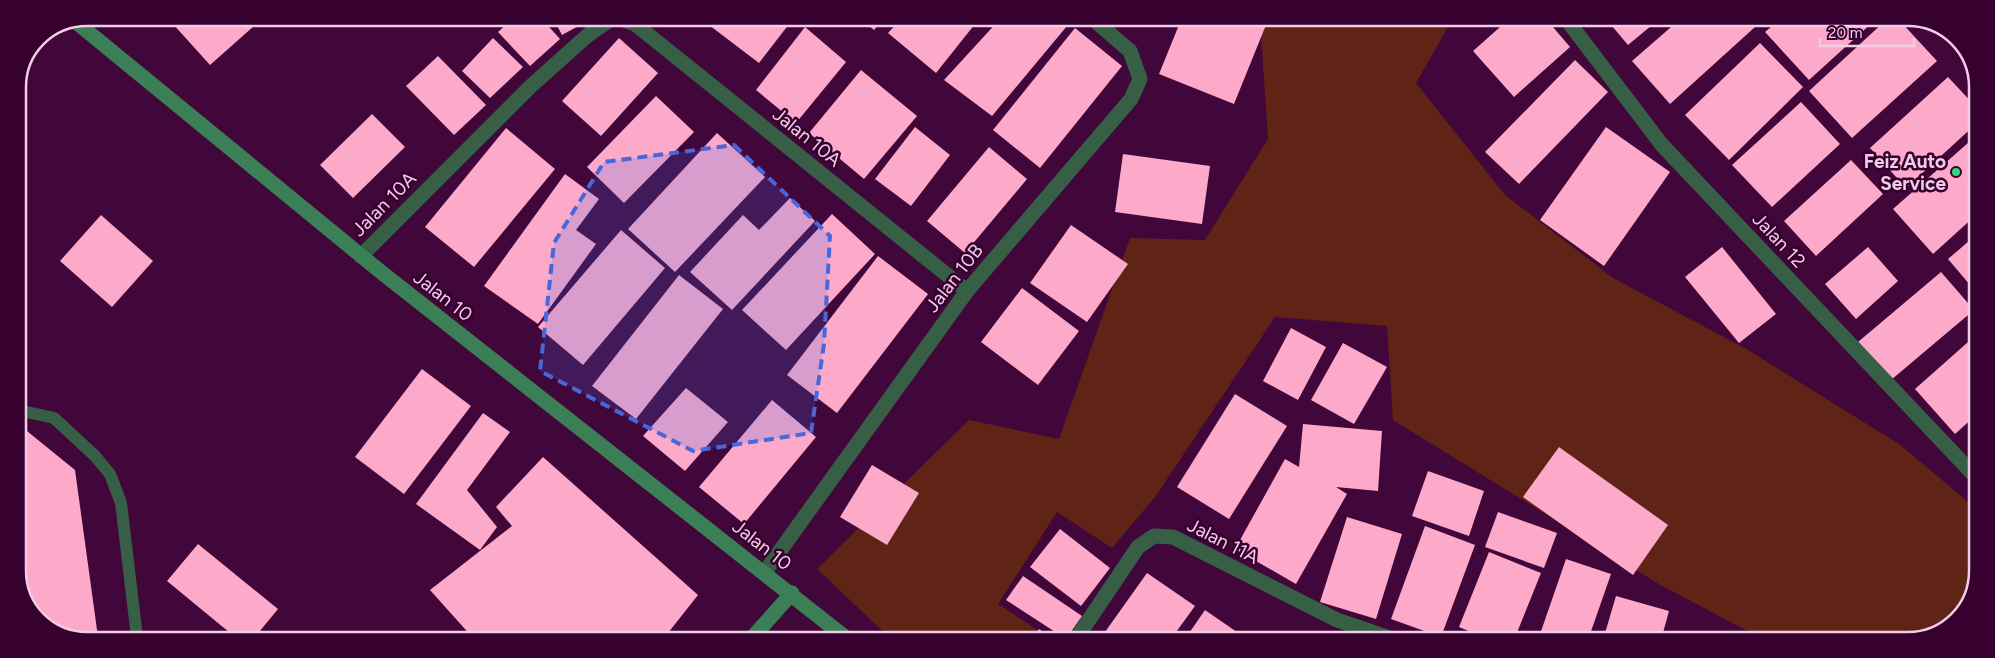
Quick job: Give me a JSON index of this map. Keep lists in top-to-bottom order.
{
  "streets": {
    "street": [
      "Jalan 10A",
      "Jalan 12",
      "Jalan 10B",
      "Jalan 10",
      "Jalan 11A"
    ]
  },
  "crossings": [
    ["Jalan 10A", "Jalan 10B"],
    ["Jalan 10A", "Jalan 10"],
    ["Jalan 10B", "Jalan 10"]
  ],
  "places": ["Feiz Auto Service"],
  "scale_bar": "20 m"
}
